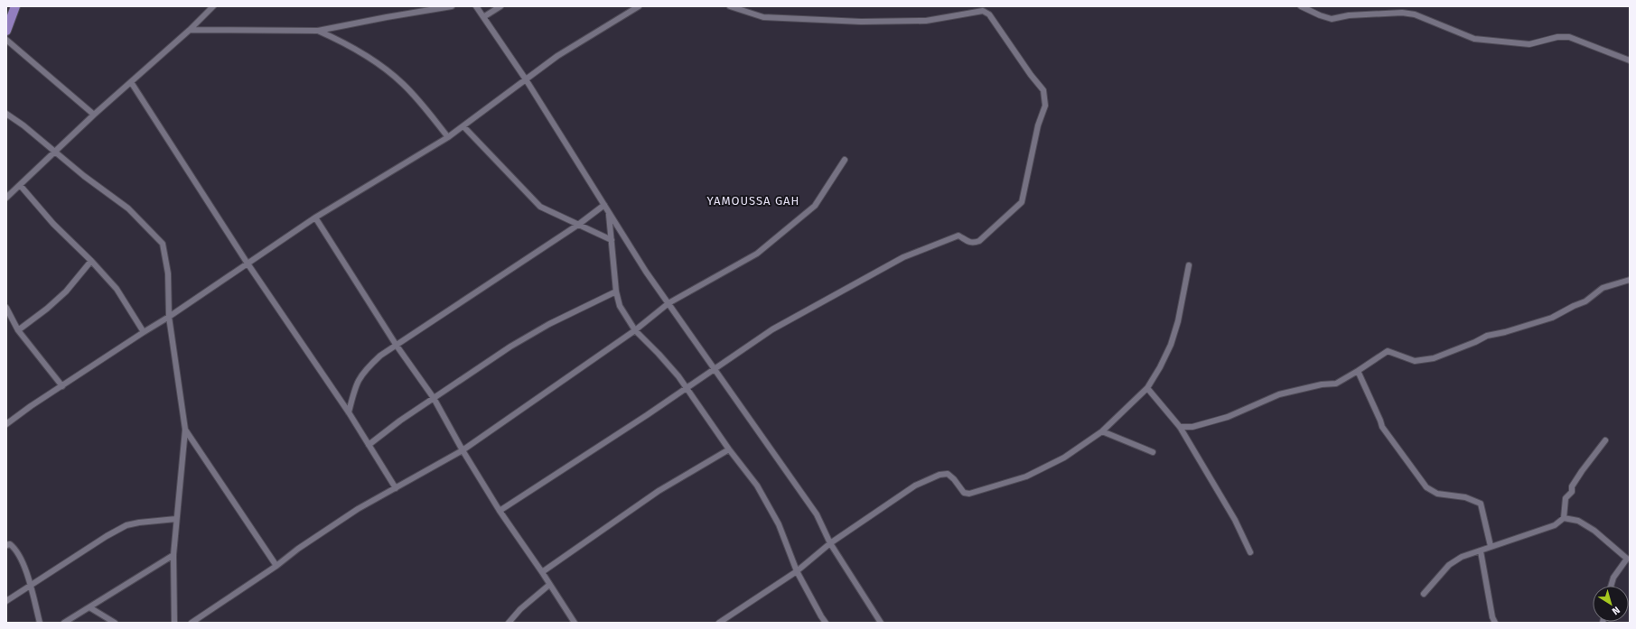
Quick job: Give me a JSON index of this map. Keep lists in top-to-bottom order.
{
  "districts": ["YAMOUSSA GAH"],
  "north": "bottom right"
}
